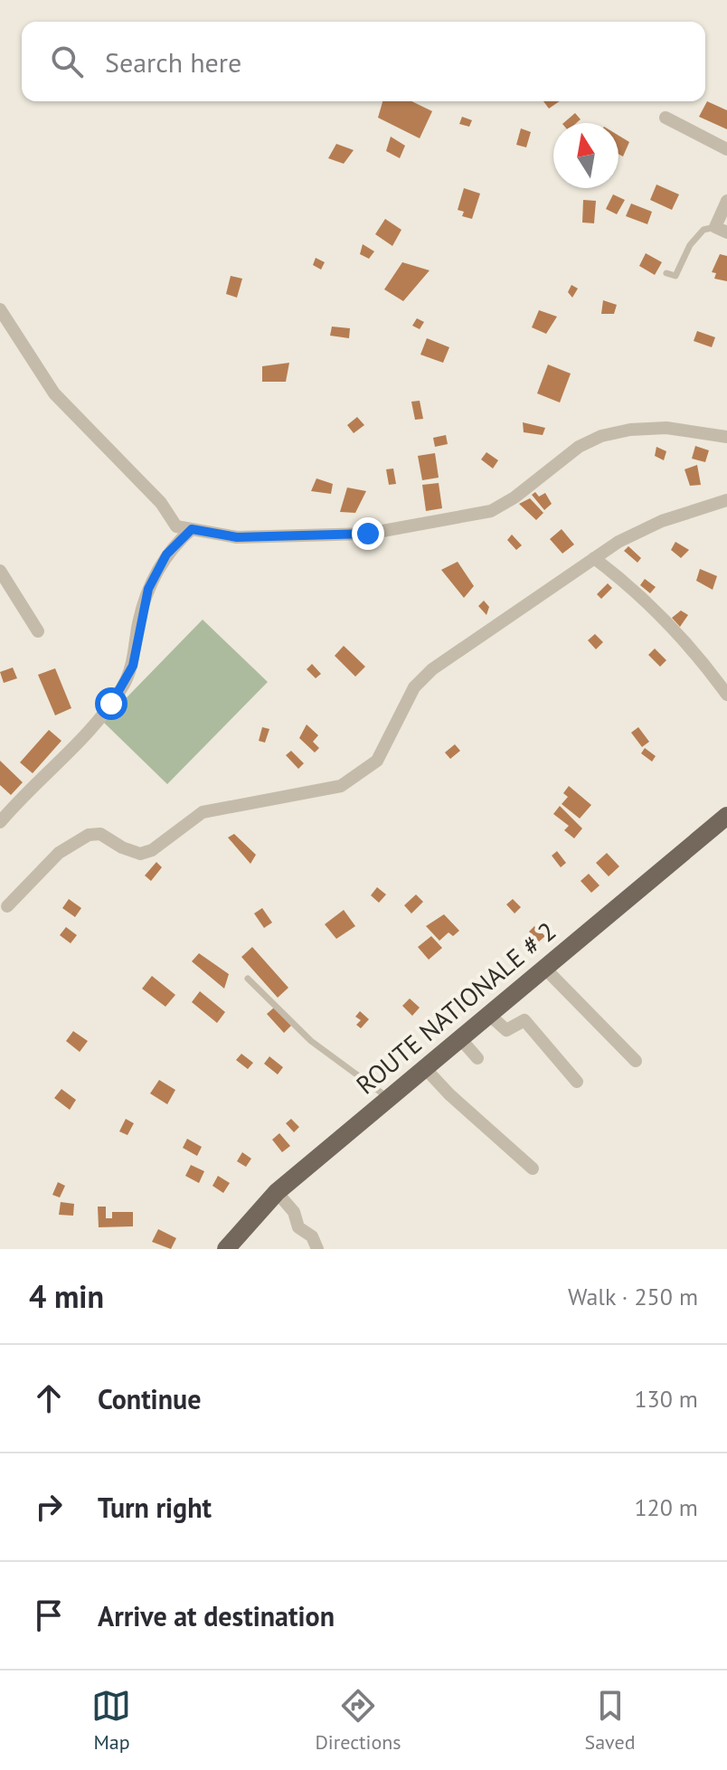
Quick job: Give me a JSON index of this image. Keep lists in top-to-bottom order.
{
  "streets": {
    "main road": ["ROUTE NATIONALE # 2"]
  },
  "north": "top",
  "page": {
    "search": "Search here",
    "heading": ["4 min", "Walk · 250 m"],
    "list": [
      ["Continue", "130 m"],
      ["Turn right", "120 m"],
      "Arrive at destination"
    ],
    "nav": ["Map", "Directions", "Saved"]
  }
}
